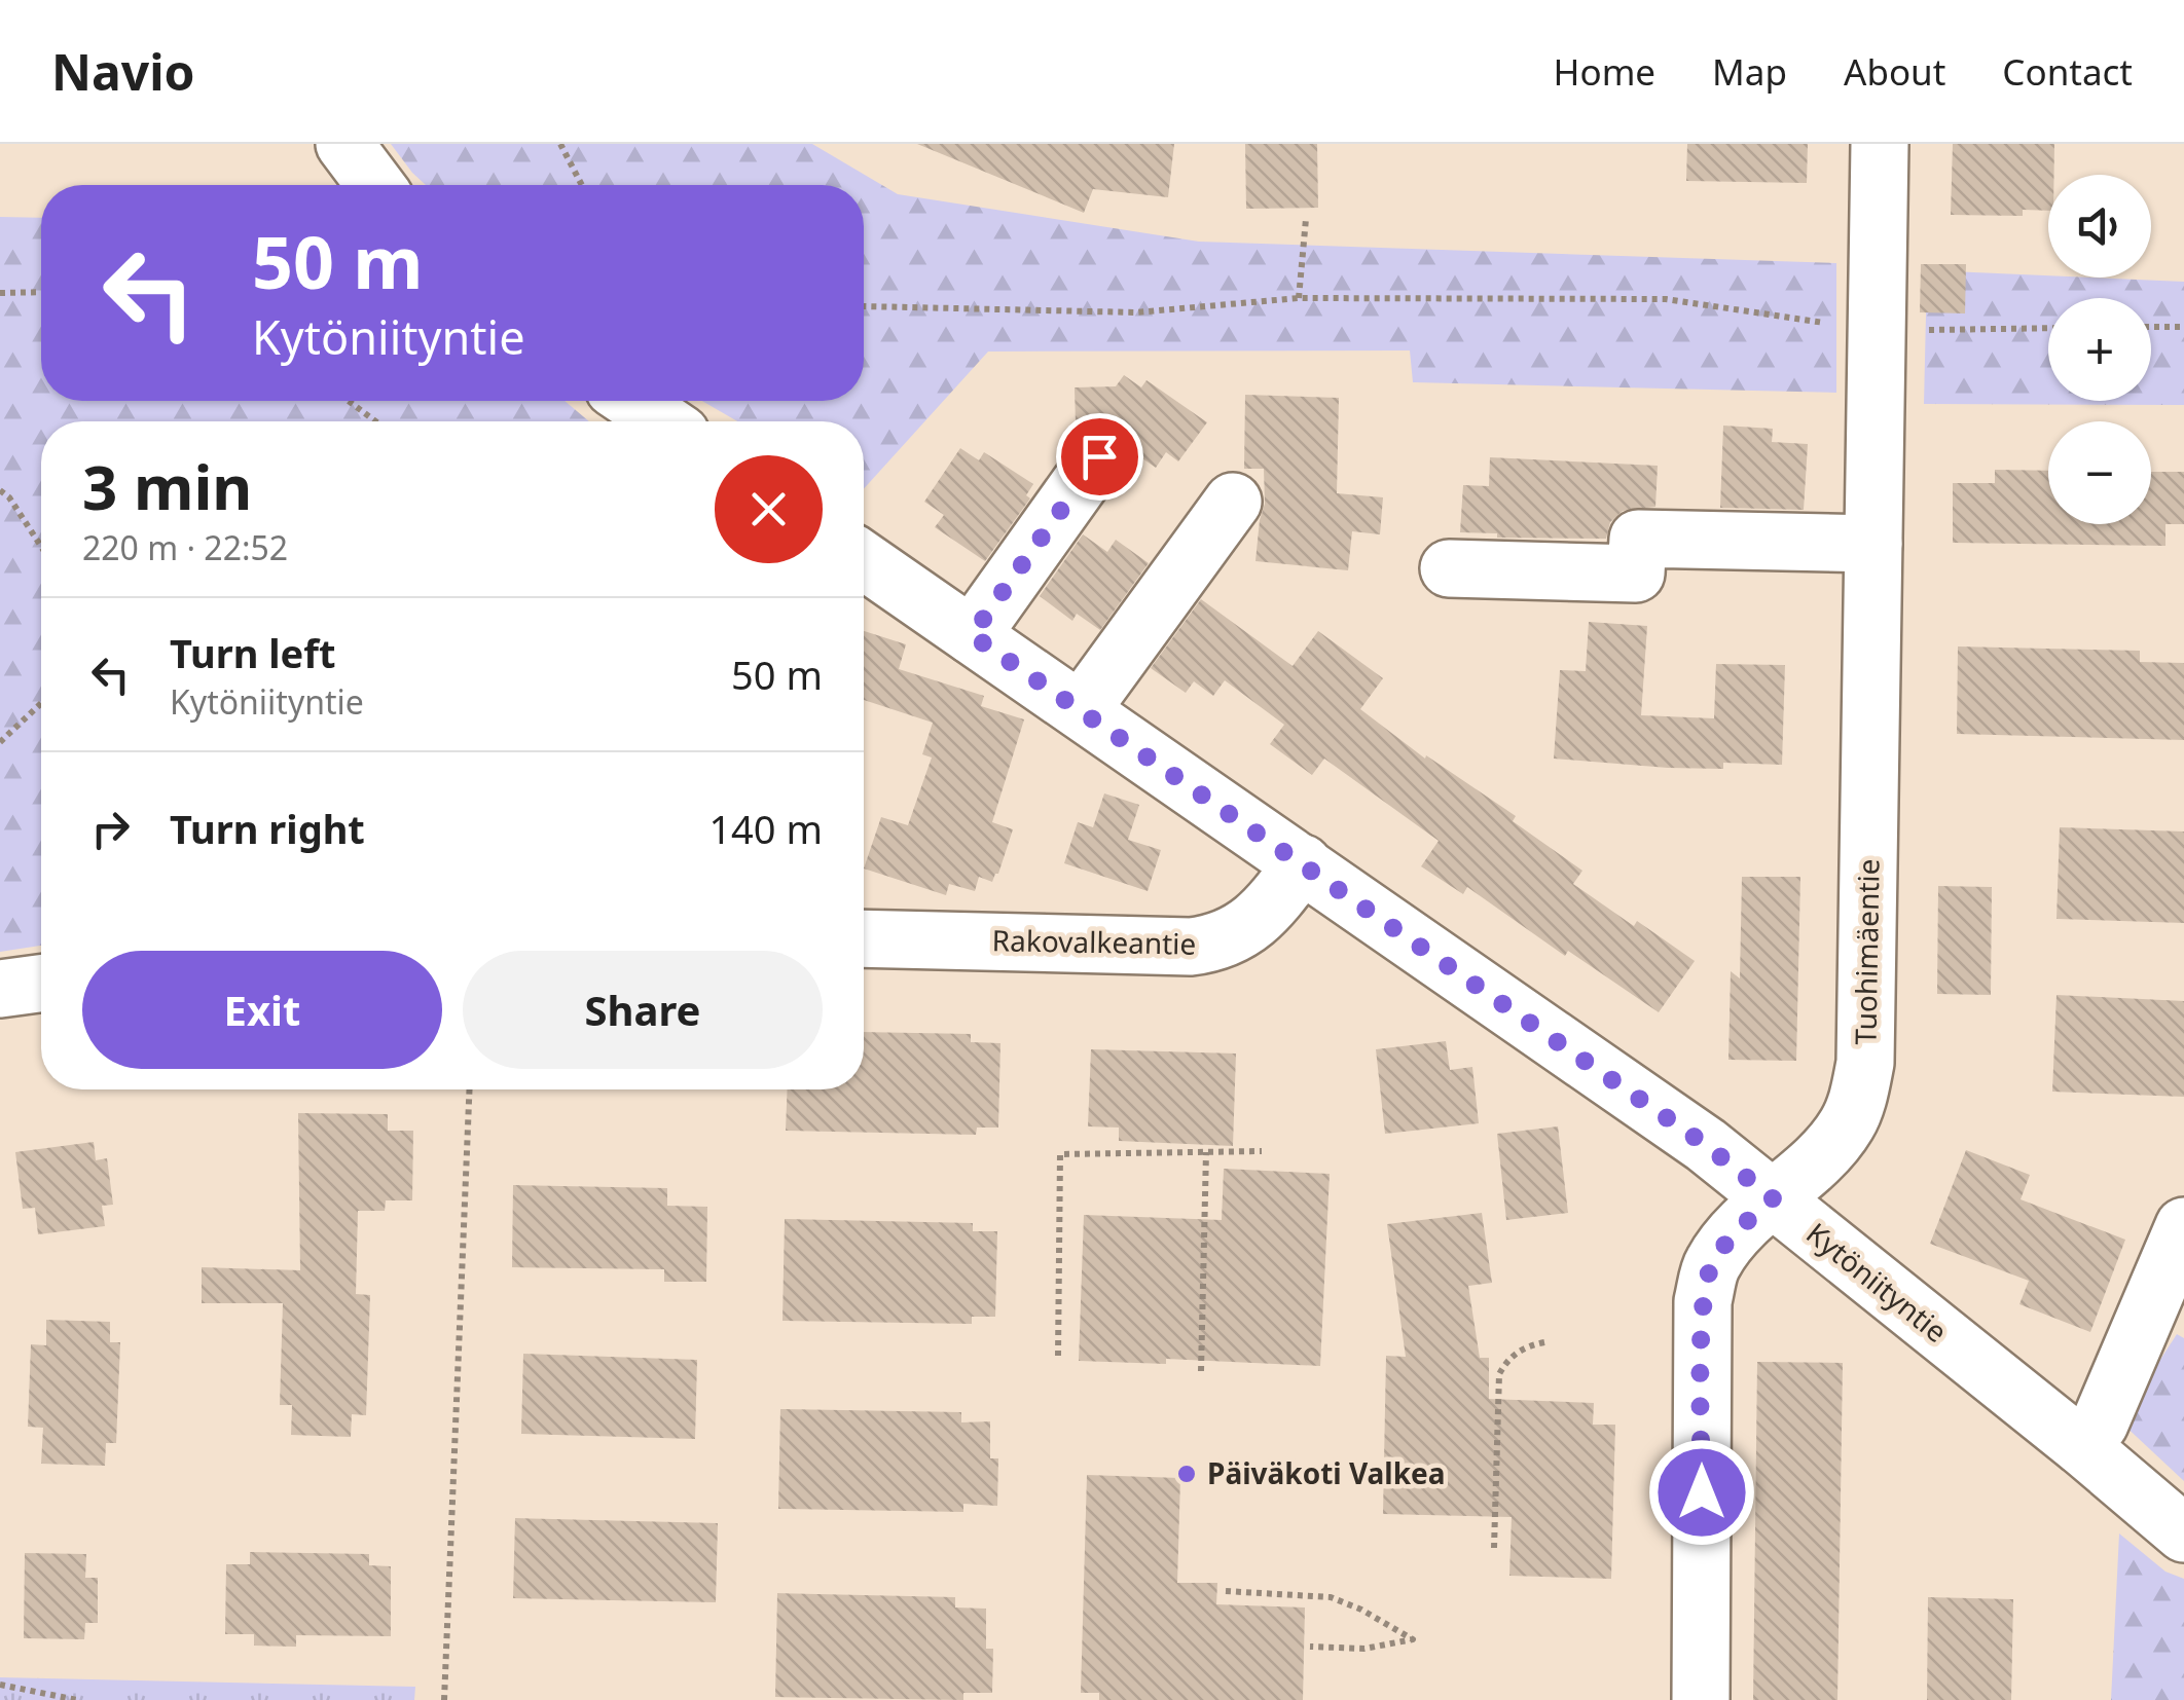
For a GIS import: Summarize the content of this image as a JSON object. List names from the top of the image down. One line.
{"streets":{"street":["Rakovalkeantie","Tuohimäentie","Kytöniityntie"]},"crossings":[["Rakovalkeantie","Kytöniityntie"],["Tuohimäentie","Kytöniityntie"]],"places":["Päiväkoti Valkea"],"page":{"header":"Navio","nav":["Home","Map","About","Contact"],"map_buttons":["+","−"],"turn":["50 m","Kytöniityntie"],"heading":["3 min","220 m · 22:52"],"list":[{"name":"Turn left","note":"Kytöniityntie","value":"50 m"},{"name":"Turn right","value":"140 m"}],"buttons":["Exit","Share"]}}
